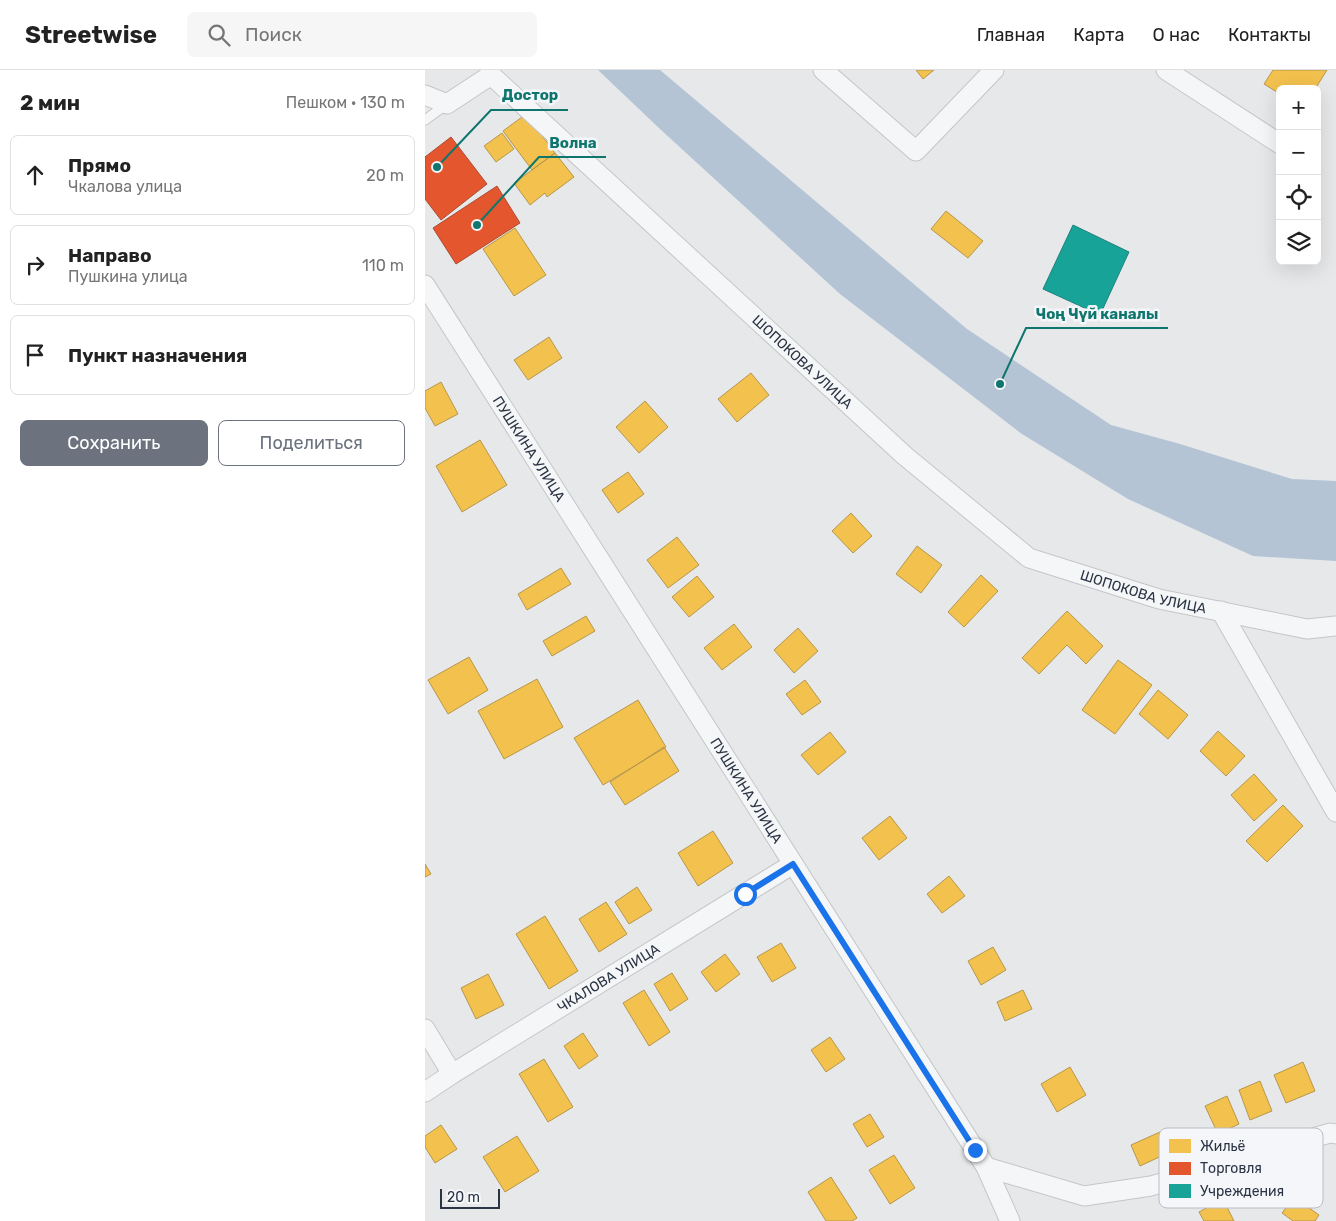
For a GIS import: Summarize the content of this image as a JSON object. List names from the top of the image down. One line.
{"streets":{"street":["ШОПОКОВА УЛИЦА","ПУШКИНА УЛИЦА","ЧКАЛОВА УЛИЦА"]},"crossings":[["ПУШКИНА УЛИЦА","ЧКАЛОВА УЛИЦА"]],"places":["Достор","Волна","Чоң Чүй каналы"],"legend":["Жильё","Торговля","Учреждения"],"scale_bar":"20 m","page":{"header":"Streetwise","search":"Поиск","nav":["Главная","Карта","О нас","Контакты"],"heading":["2 мин","Пешком · 130 m"],"map_buttons":["+","−"],"list":[["Прямо","Чкалова улица","20 m"],["Направо","Пушкина улица","110 m"],"Пункт назначения"],"buttons":["Сохранить","Поделиться"],"scale":"20 m"}}
